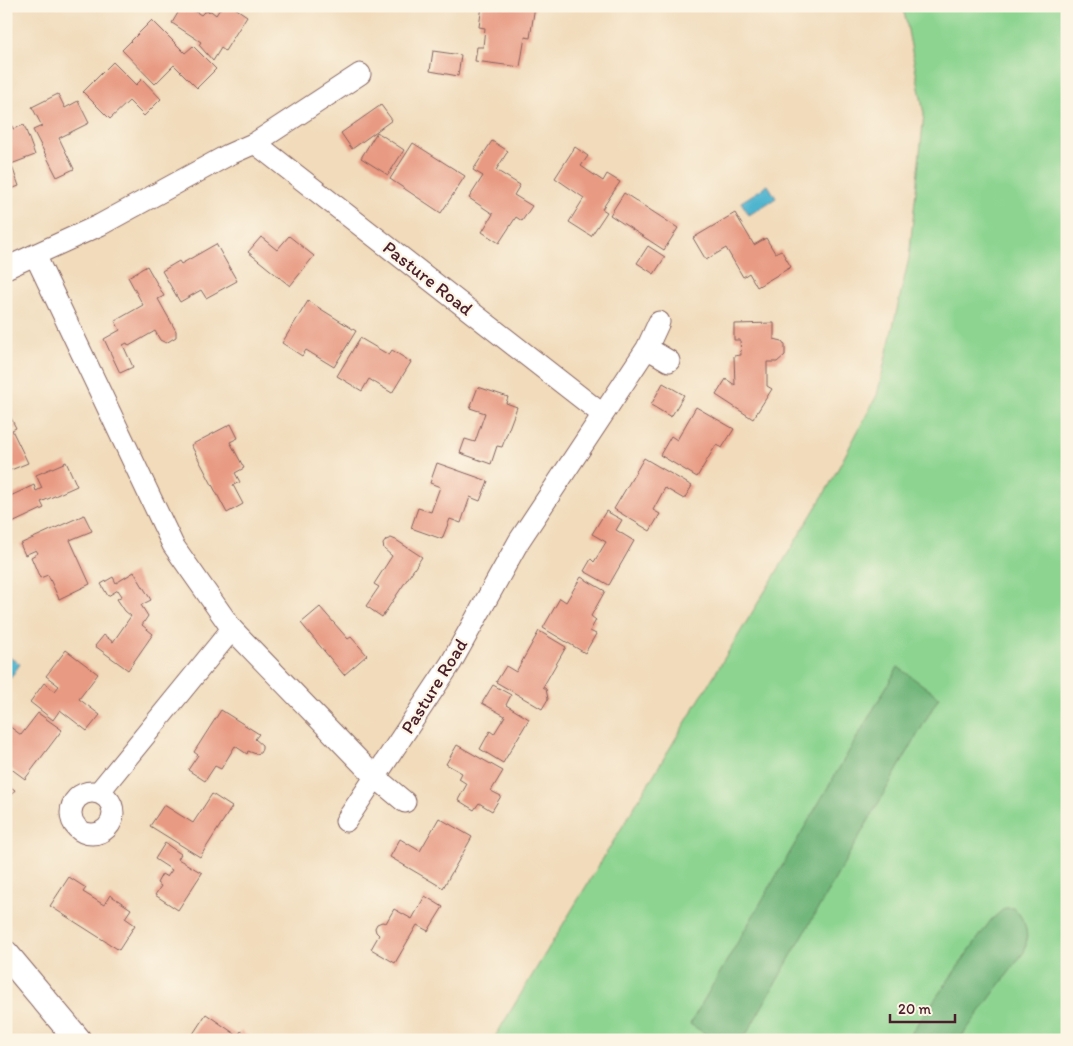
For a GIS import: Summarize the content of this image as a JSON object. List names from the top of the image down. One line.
{"streets":{"street":["Pasture Road"]},"scale_bar":"20 m"}
